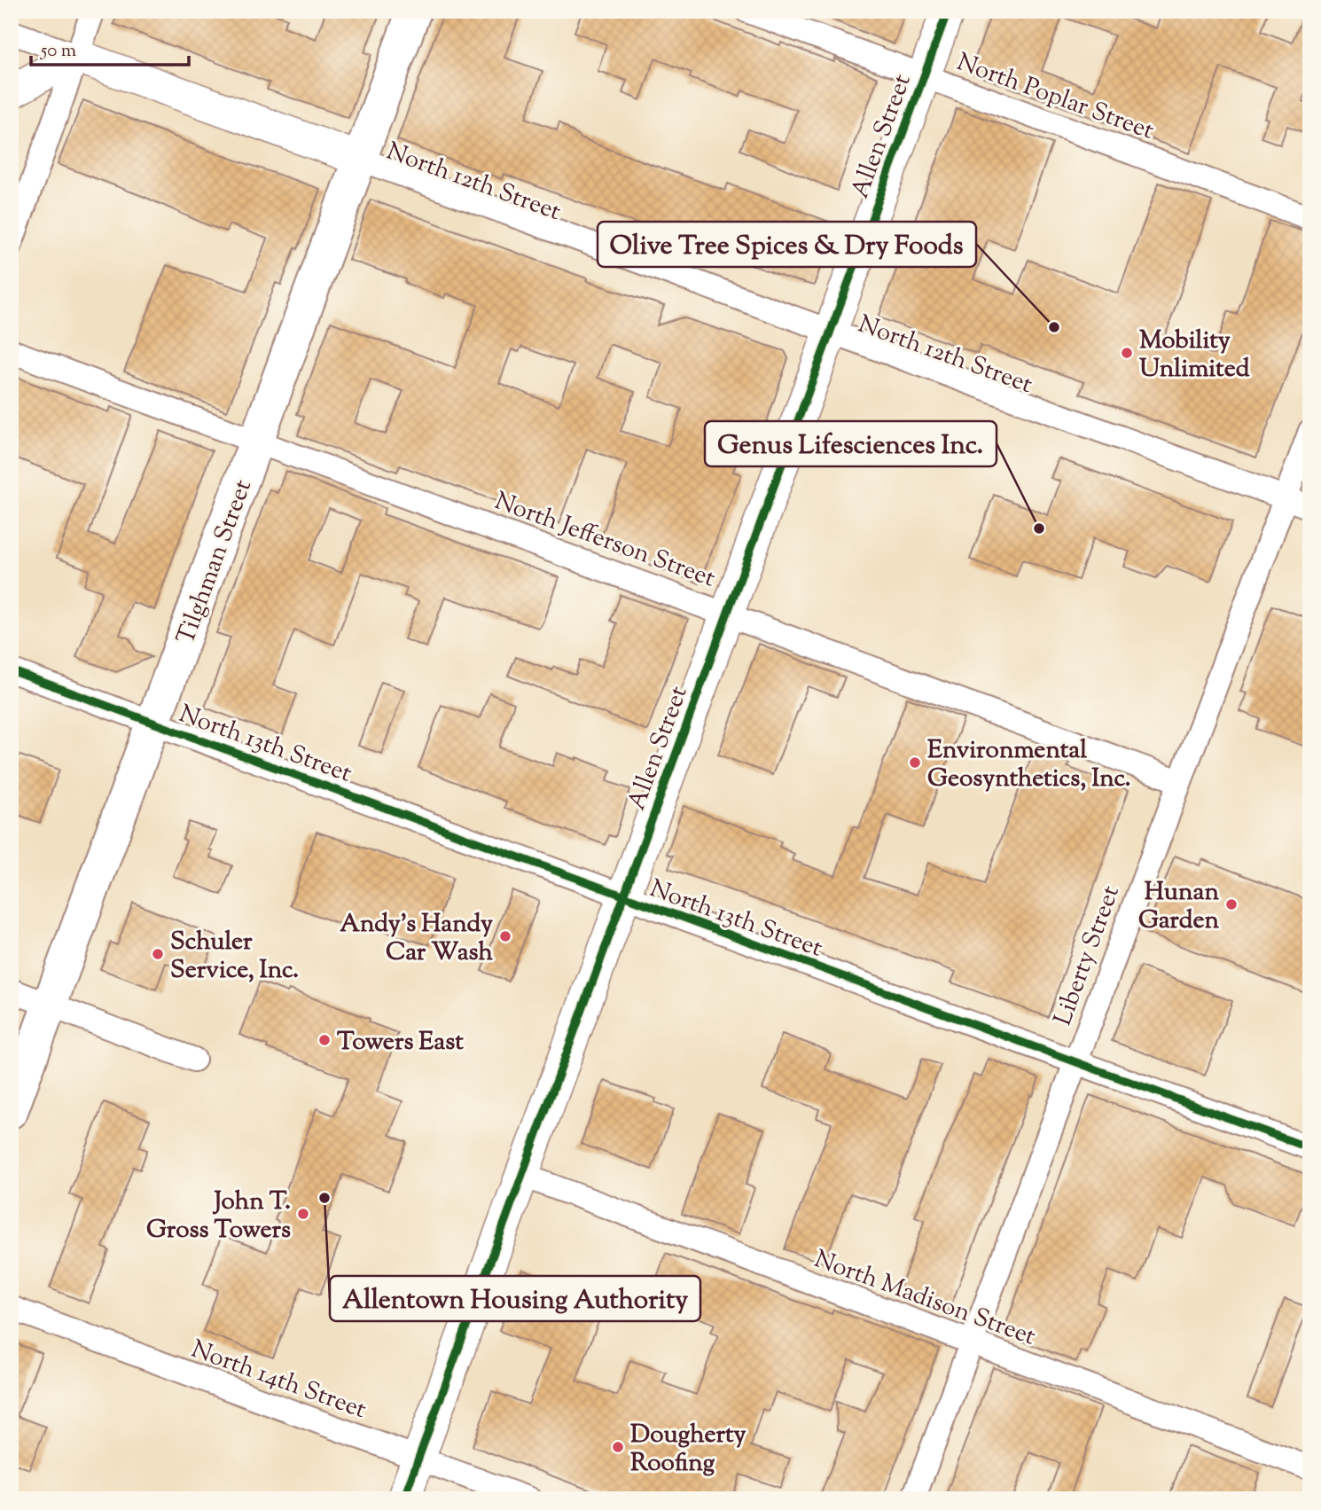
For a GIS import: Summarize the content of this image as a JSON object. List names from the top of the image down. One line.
{"streets":{"main road":["Tilghman Street"],"street":["North Poplar Street","Allen Street","North 12th Street","North Jefferson Street","North 13th Street","Liberty Street","North Madison Street","North 14th Street"]},"crossings":[["North Poplar Street","Allen Street"],["Allen Street","North 12th Street"],["Allen Street","North Jefferson Street"],["Allen Street","North 13th Street"],["Allen Street","North Madison Street"],["Allen Street","North 14th Street"],["North 12th Street","Tilghman Street"],["North 12th Street","Liberty Street"],["North Jefferson Street","Tilghman Street"],["North Jefferson Street","Liberty Street"],["Tilghman Street","North 13th Street"],["North 13th Street","Liberty Street"],["Liberty Street","North Madison Street"]],"places":["Olive Tree Spices & Dry Foods","Mobility Unlimited","Genus Lifesciences Inc.","Environmental Geosynthetics, Inc.","Hunan Garden","Andy’s Handy Car Wash","Schuler Service, Inc.","Towers East","Allentown Housing Authority","John T. Gross Towers","Dougherty Roofing"],"scale_bar":"50 m"}
